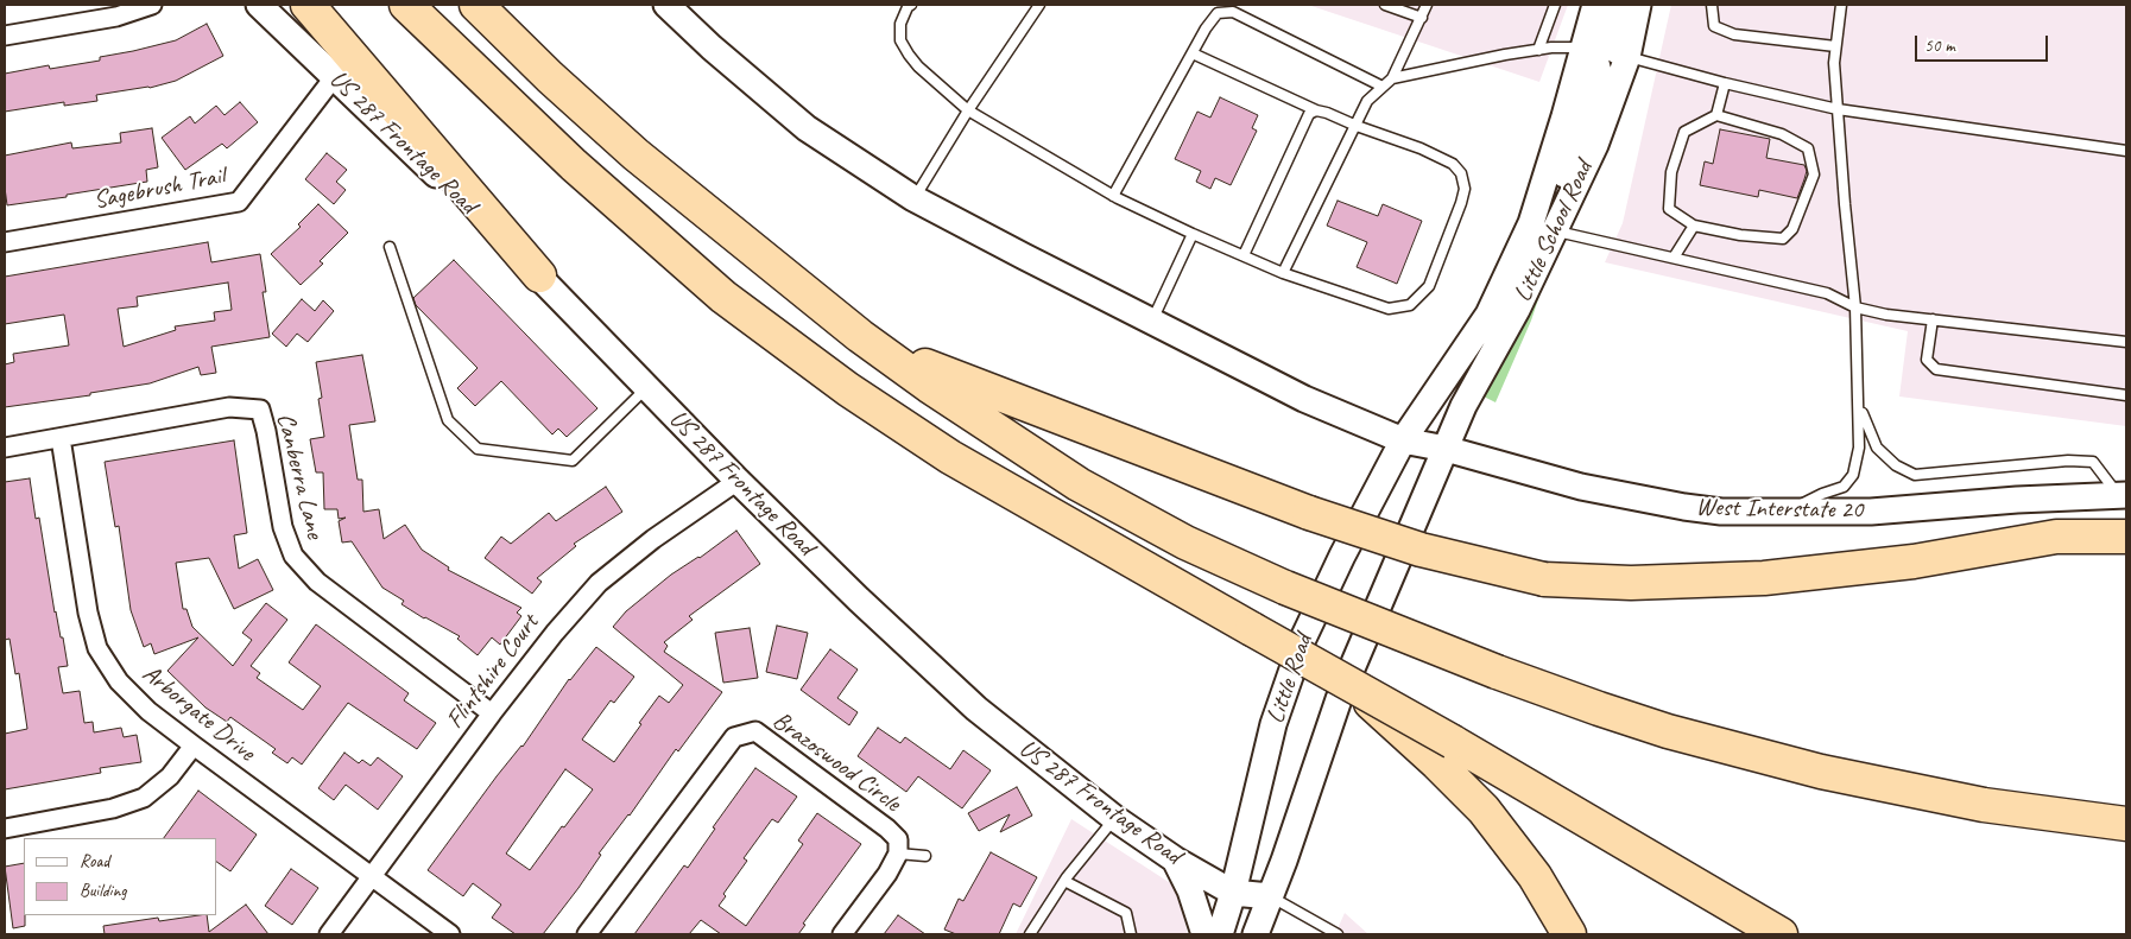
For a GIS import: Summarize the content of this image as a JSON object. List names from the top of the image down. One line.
{"streets":{"main road":["US 287 Frontage Road","Little School Road","West Interstate 20","Little Road"],"street":["Sagebrush Trail","Canberra Lane","Flintshire Court","Arborgate Drive","Brazoswood Circle"]},"crossings":[["US 287 Frontage Road","Sagebrush Trail"],["US 287 Frontage Road","Flintshire Court"],["US 287 Frontage Road","Little Road"],["Little School Road","West Interstate 20"],["Little School Road","Little Road"],["Canberra Lane","Flintshire Court"],["Canberra Lane","Arborgate Drive"],["West Interstate 20","Little Road"],["Flintshire Court","Arborgate Drive"]],"legend":["Road","Building"],"scale_bar":"50 m"}
